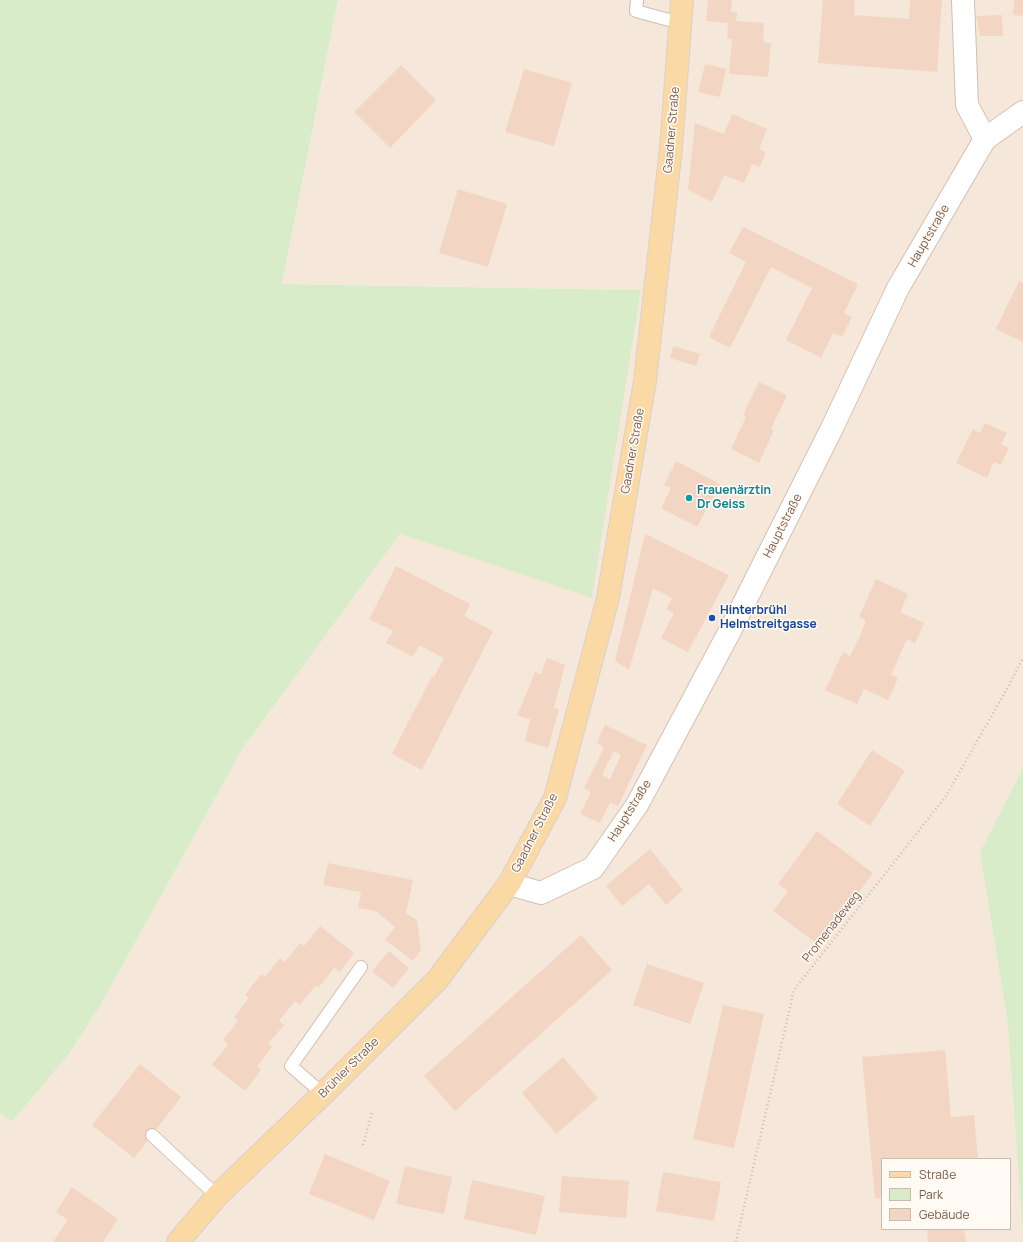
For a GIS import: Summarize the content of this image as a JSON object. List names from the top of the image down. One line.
{"streets":{"main road":["Gaadner Straße","Brühler Straße"],"street":["Hauptstraße"],"path":["Promenadeweg"]},"crossings":[["Gaadner Straße","Hauptstraße"],["Gaadner Straße","Brühler Straße"],["Hauptstraße","Brühler Straße"]],"places":["Frauenärztin Dr Geiss","Hinterbrühl Helmstreitgasse"],"legend":["Straße","Park","Gebäude"]}
